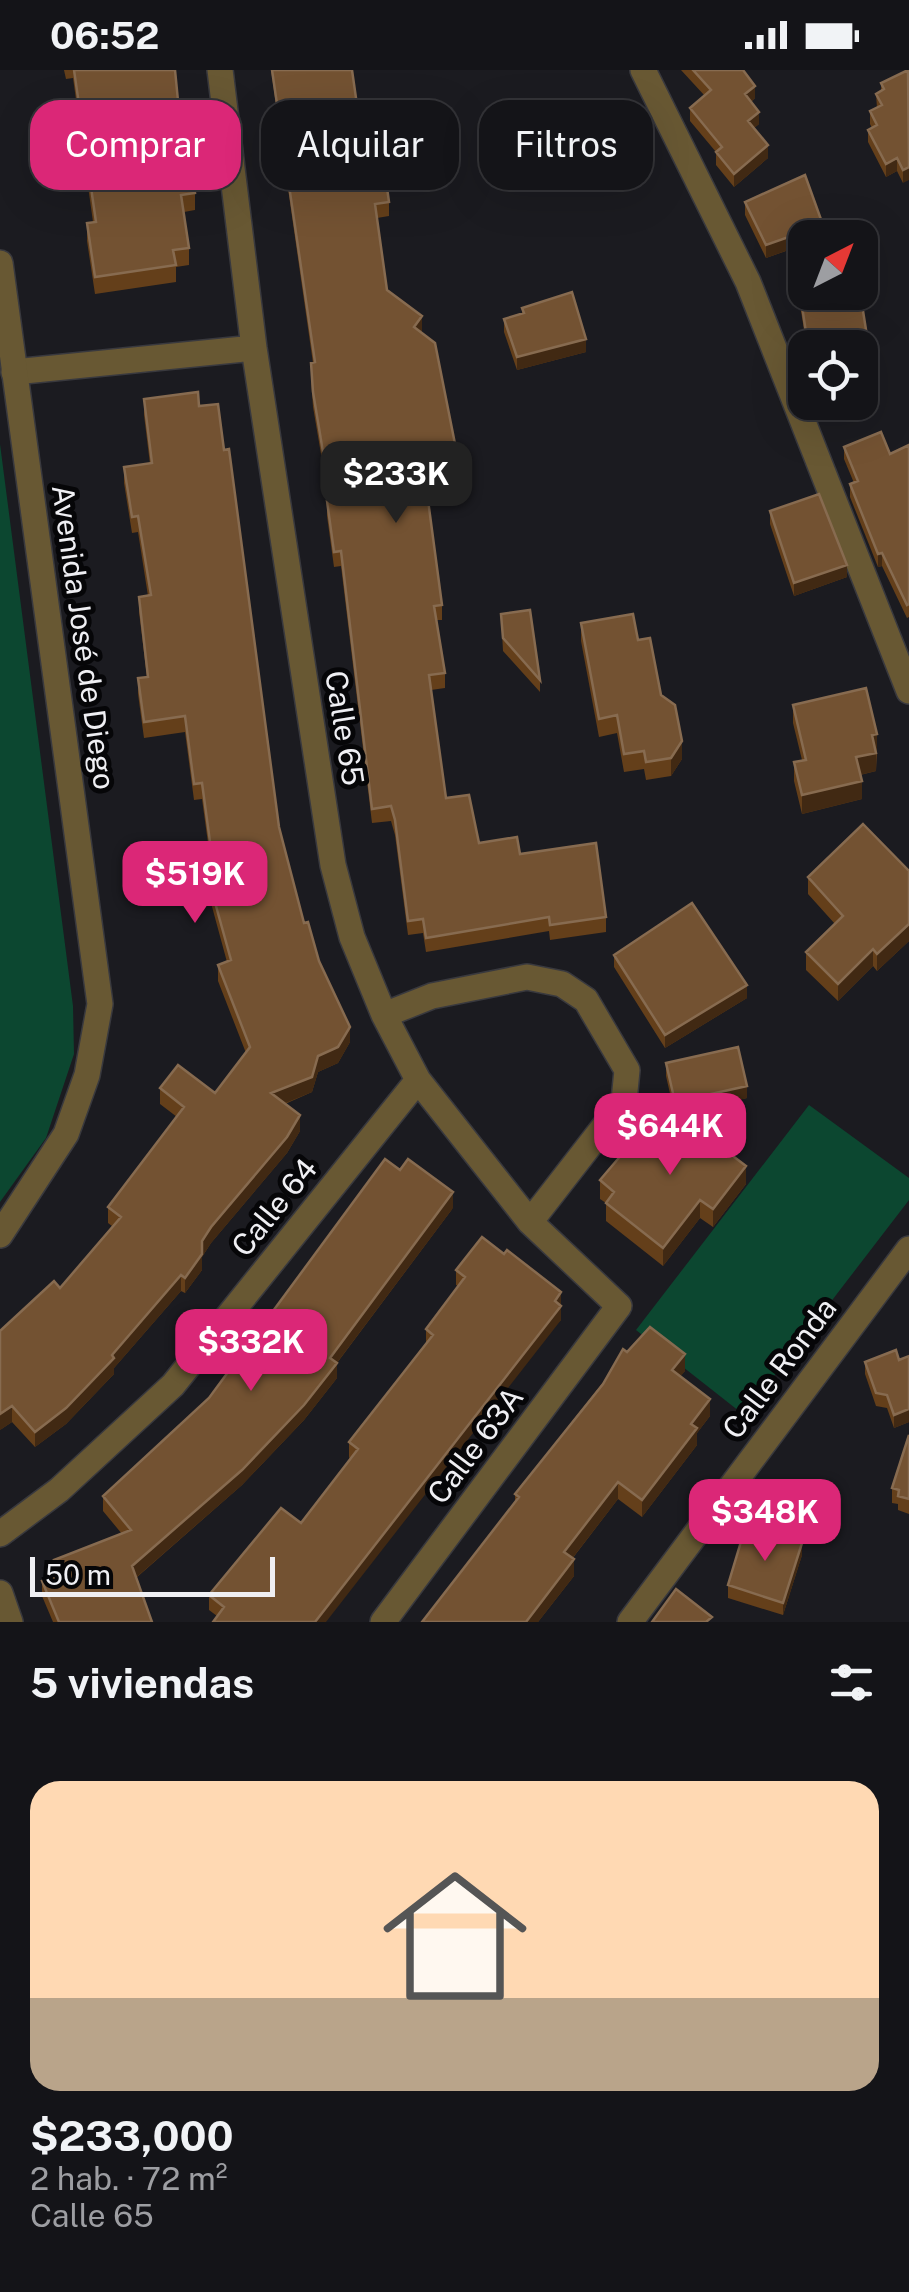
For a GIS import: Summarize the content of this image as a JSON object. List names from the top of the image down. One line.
{"streets":{"street":["Avenida José de Diego","Calle 65","Calle 64","Calle Ronda","Calle 63A"]},"crossings":[["Calle 65","Calle 64"],["Calle 65","Calle 63A"]],"scale_bar":"50 m","north":"top right","page":{"status":"06:52","chip":["Comprar","Alquilar","Filtros"],"price":["$233K","$519K","$644K","$332K","$348K"],"scale":"50 m","heading":"5 viviendas","list":[{"name":"$233,000","note":"2 hab. · 72 m² · Calle 65"}]}}
